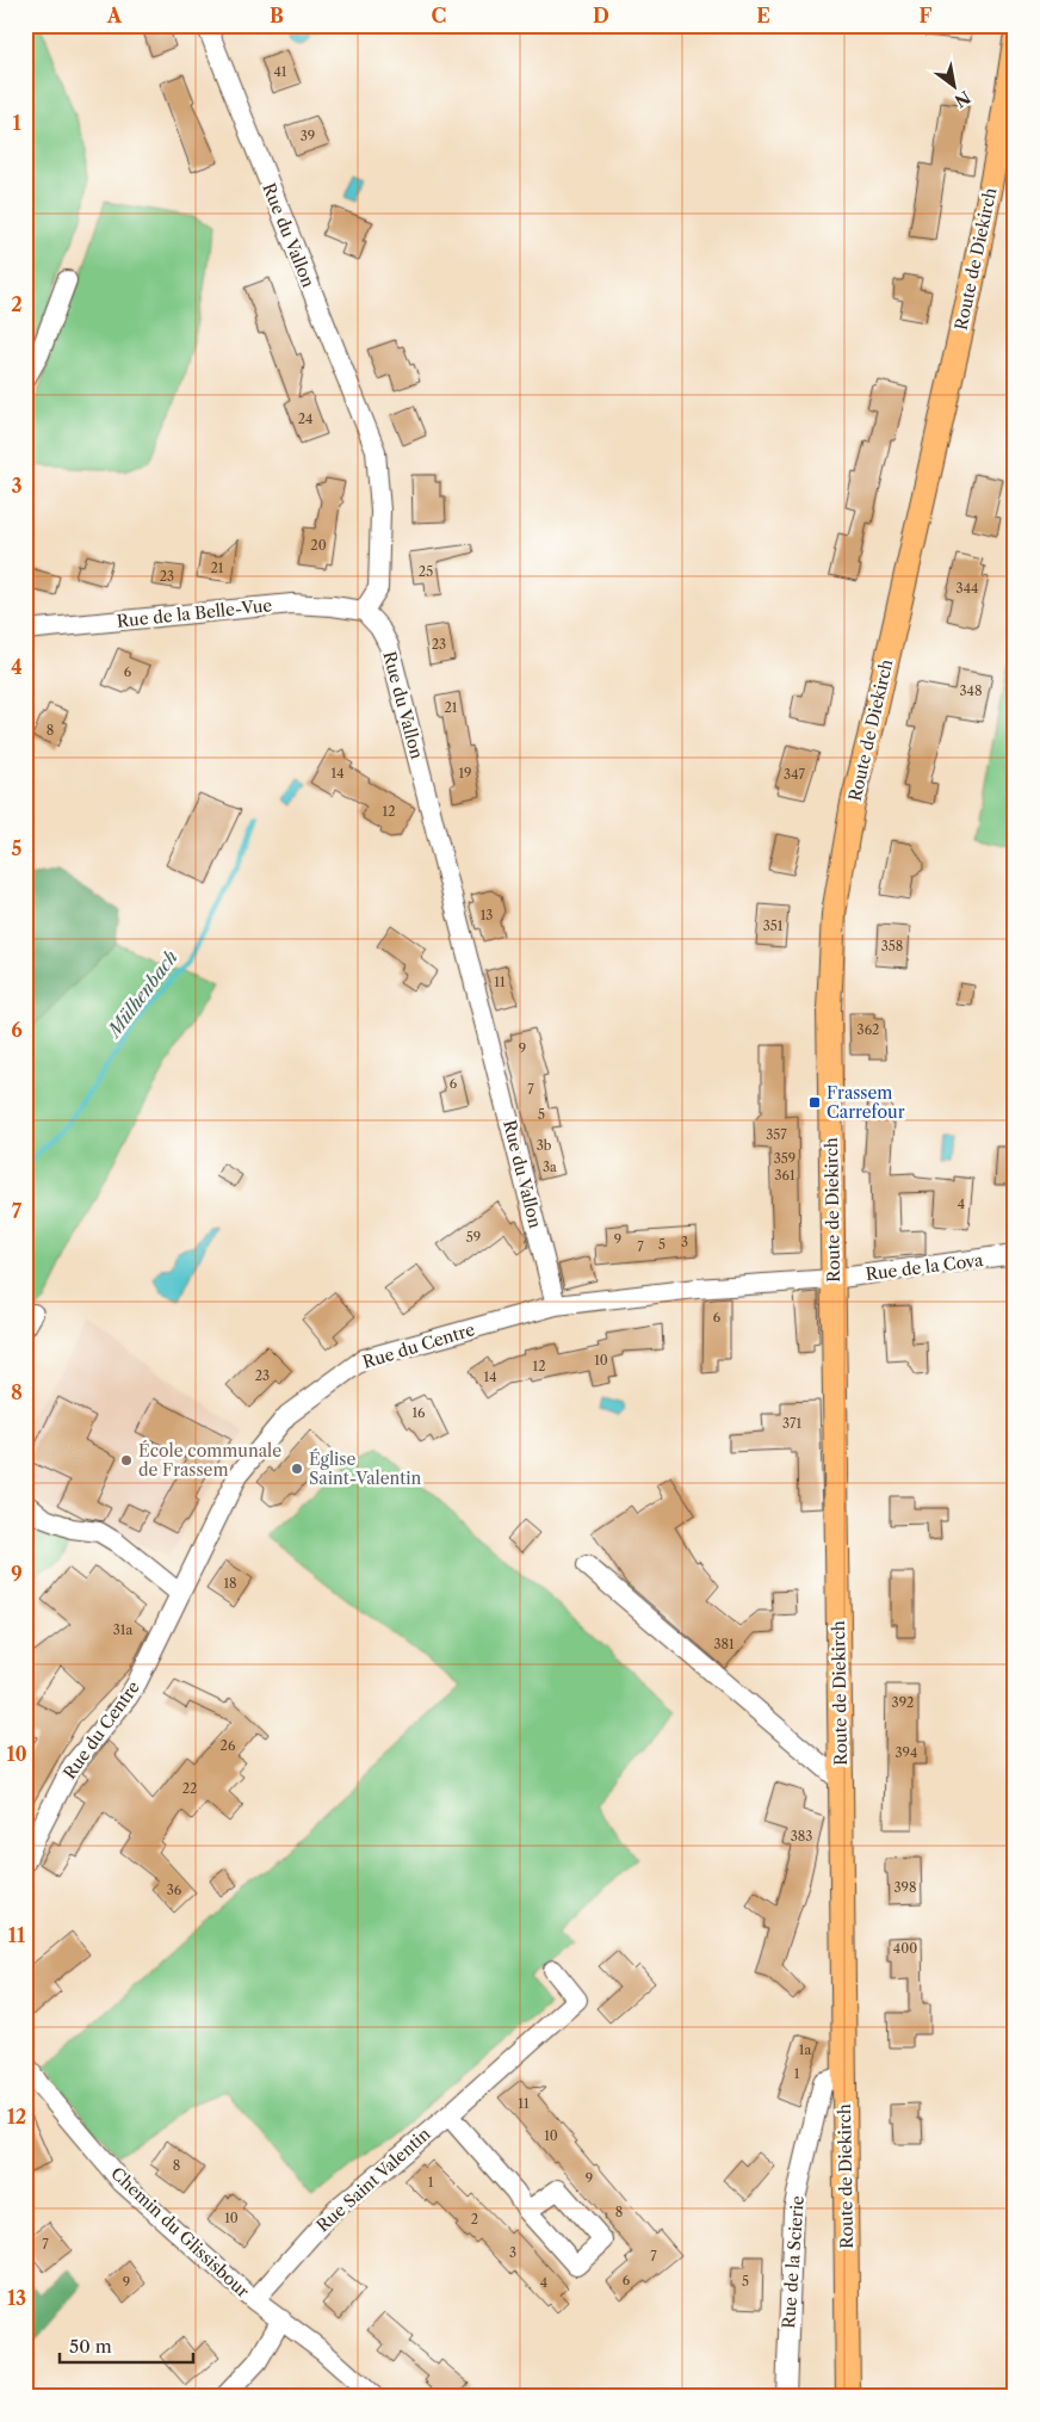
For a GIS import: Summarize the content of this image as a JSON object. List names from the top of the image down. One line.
{"streets":{"main road":["Route de Diekirch"],"street":["Rue du Vallon","Rue de la Belle-Vue","Rue de la Cova","Rue du Centre","Rue Saint Valentin","Chemin du Glissisbour","Rue de la Scierie"]},"crossings":[["Rue du Vallon","Rue de la Belle-Vue"],["Rue du Vallon","Rue du Centre"],["Route de Diekirch","Rue de la Cova"],["Route de Diekirch","Rue du Centre"],["Route de Diekirch","Rue de la Scierie"],["Rue de la Cova","Rue du Centre"],["Rue Saint Valentin","Chemin du Glissisbour"]],"water":["Mülhenbach"],"places":{"transit":["Frassem Carrefour"],"other":["École communale de Frassem","Église Saint-Valentin"]},"house_numbers":["41","39","24","20","21","25","23","344","23","6","348","21","8","14","19","347","12","13","351","358","11","362","9","6","7","5","357","3b","359","3a","361","4","59","9","3","5","7","6","10","12","23","14","16","371","18","31a","381","392","26","394","22","383","398","36","400","1a","1","11","10","8","9","1","8","10","2","7","3","7","6","5","9","4"],"scale_bar":"50 m","north":"bottom right","grid":{"columns":["A","B","C","D","E","F"],"rows":["1","2","3","4","5","6","7","8","9","10","11","12","13"]}}
